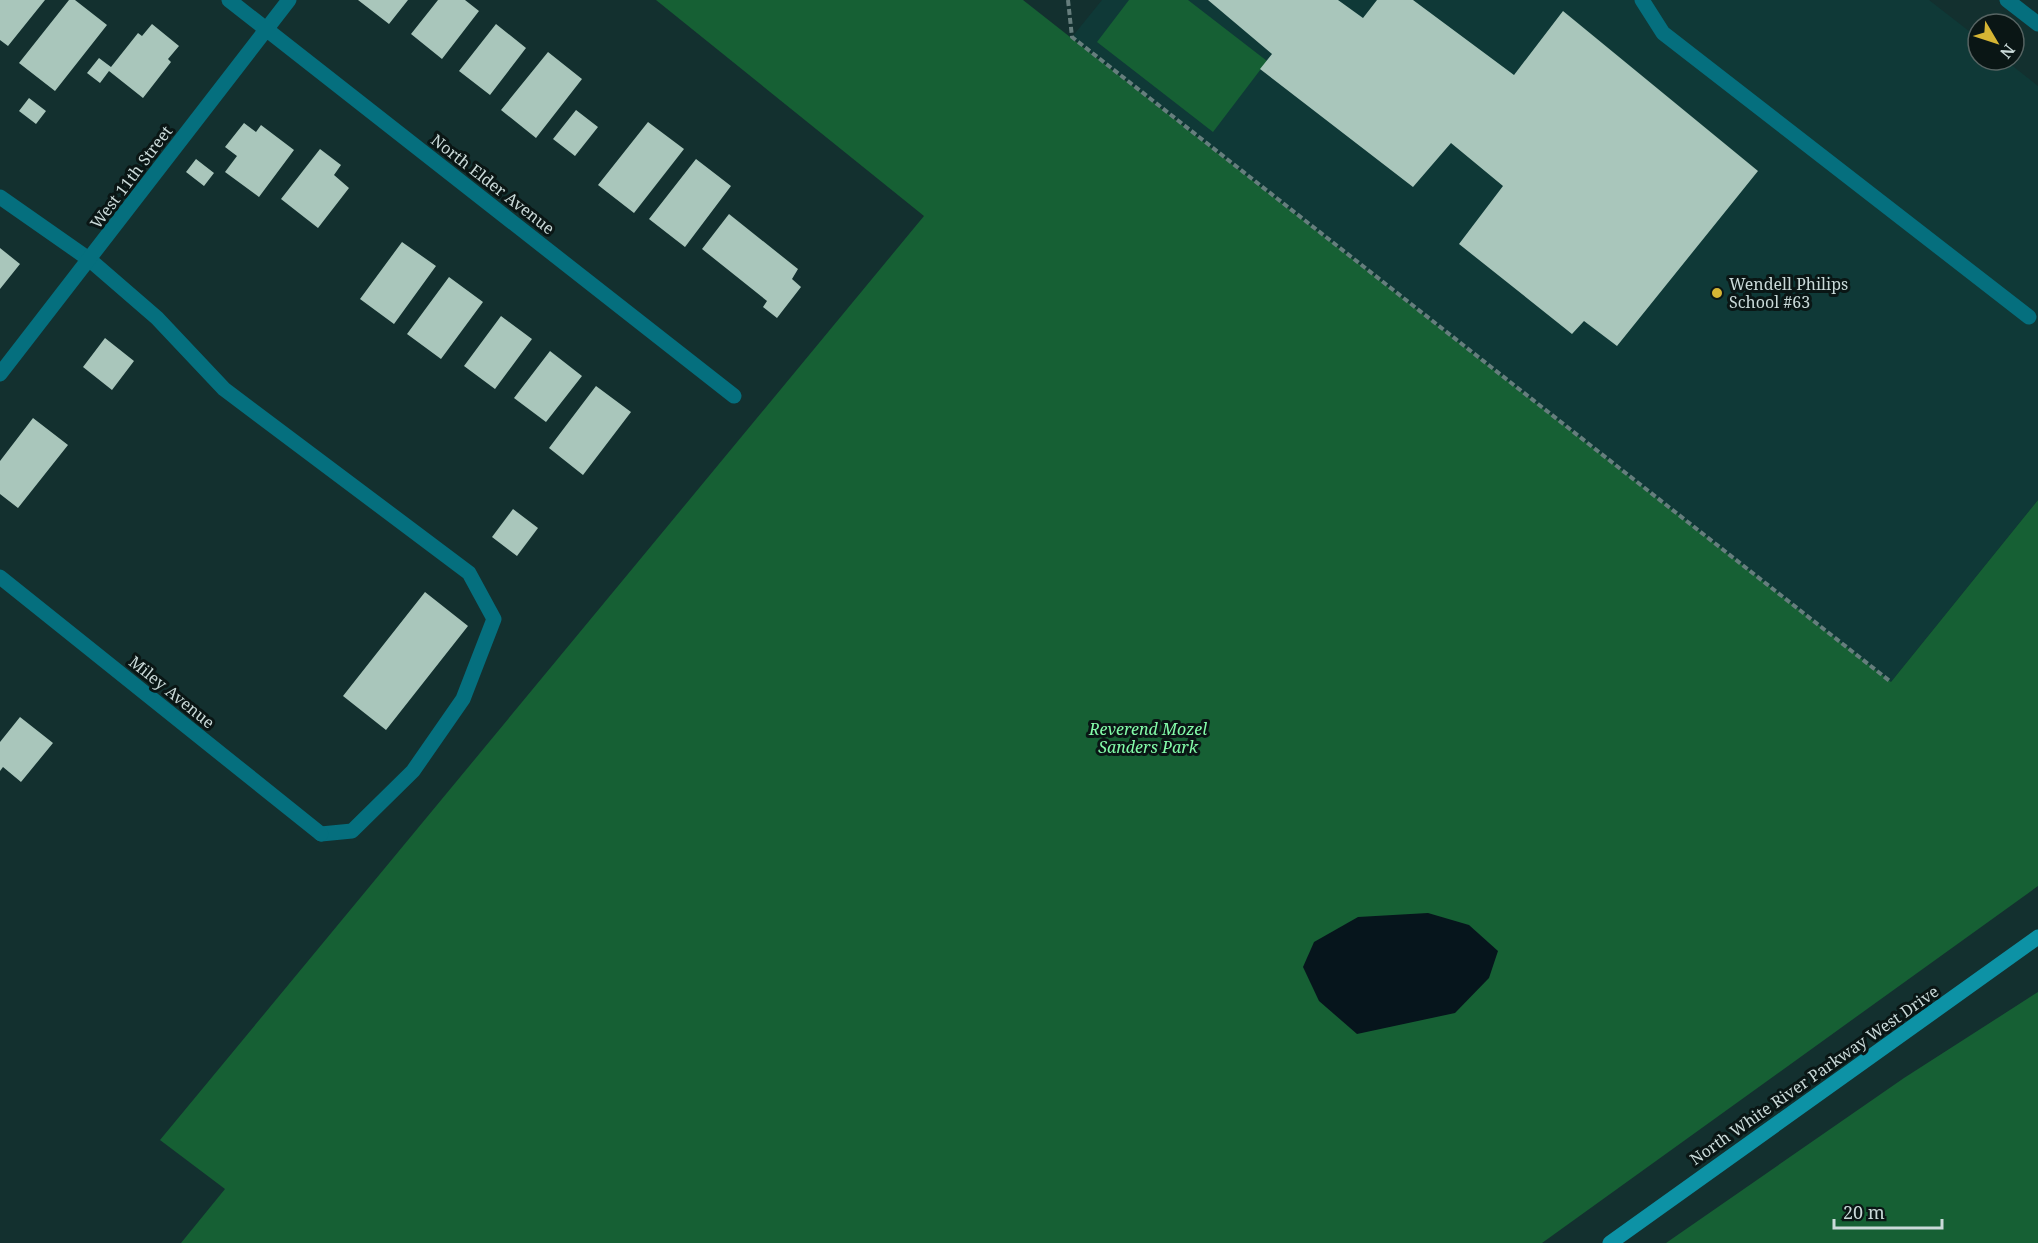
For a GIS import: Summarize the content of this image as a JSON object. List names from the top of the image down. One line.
{"streets":{"main road":["North White River Parkway West Drive"],"street":["West 11th Street","North Elder Avenue","Miley Avenue"]},"crossings":[["West 11th Street","North Elder Avenue"],["West 11th Street","Miley Avenue"]],"parks":["Reverend Mozel Sanders Park"],"places":["Wendell Philips School #63"],"scale_bar":"20 m","north":"bottom right"}
